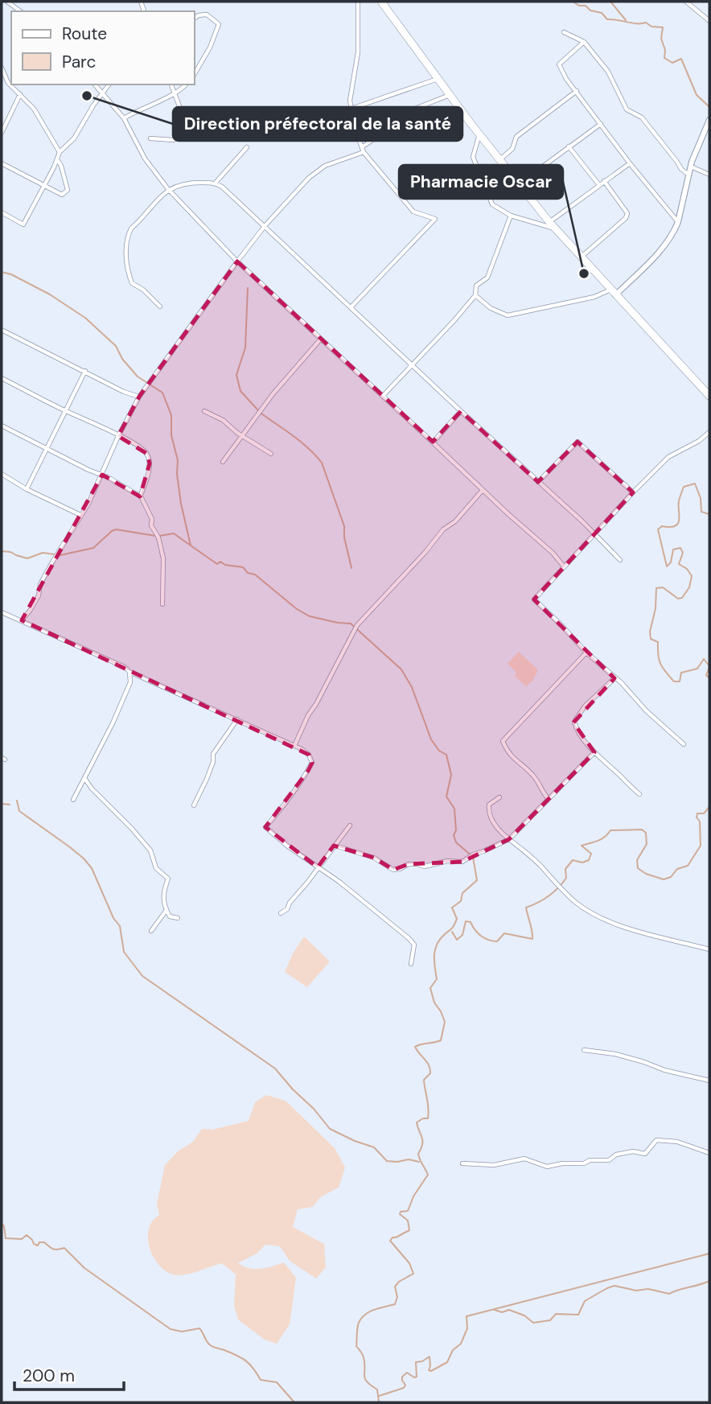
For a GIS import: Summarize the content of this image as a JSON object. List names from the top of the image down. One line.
{"places":["Direction préfectoral de la santé","Pharmacie Oscar"],"legend":["Route","Parc"],"scale_bar":"200 m"}
